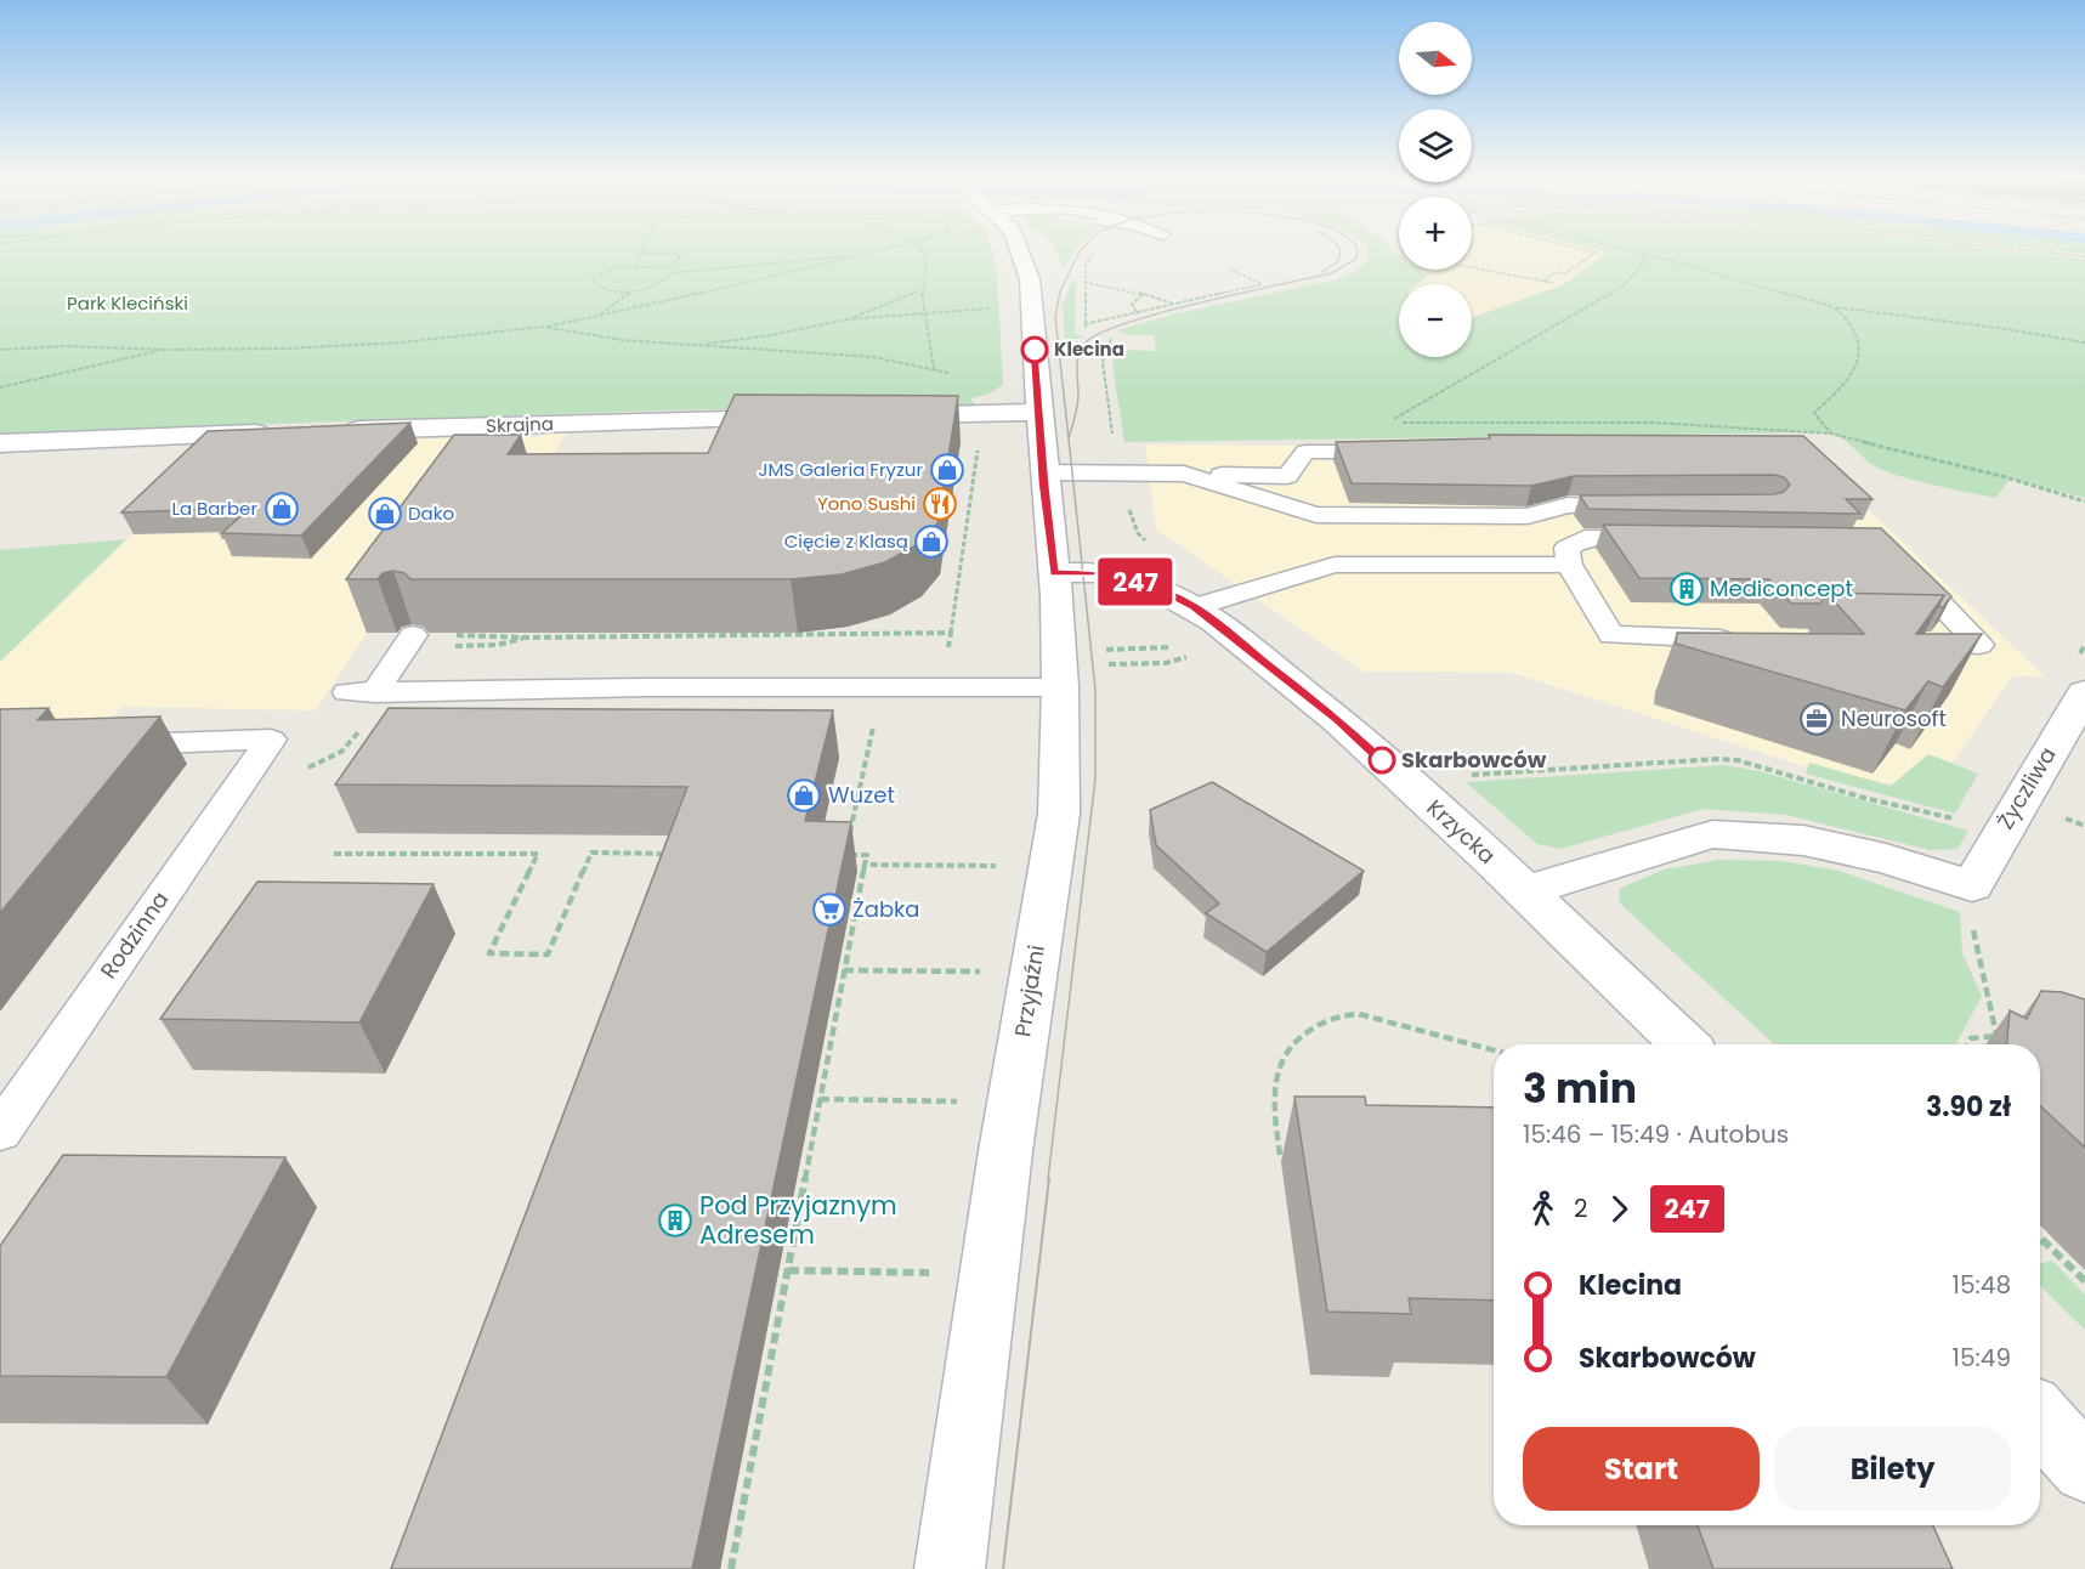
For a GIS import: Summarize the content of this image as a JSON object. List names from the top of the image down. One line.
{"streets":{"street":["Skrajna","Życzliwa","Krzycka","Przyjaźni"],"lane":["Rodzinna"]},"crossings":[["Krzycka","Przyjaźni"]],"parks":["Park Kleciński"],"places":{"other":["Klecina","Skarbowców"],"shop":["JMS Galeria Fryzur","La Barber","Dako","Cięcie z Klasą","Wuzet"],"restaurant":["Yono Sushi"],"building":["Mediconcept","Pod Przyjaznym Adresem"],"office":["Neurosoft"],"supermarket":["Żabka"]},"lines":["bus line 247"],"north":"right","page":{"on_map":"247","map_buttons":["+","−"],"heading":["3 min","15:46 – 15:49 · Autobus","3.90 zł"],"legs":["2","247"],"list":[{"name":"Klecina","value":"15:48"},{"name":"Skarbowców","value":"15:49"}],"buttons":["Start","Bilety"]}}
